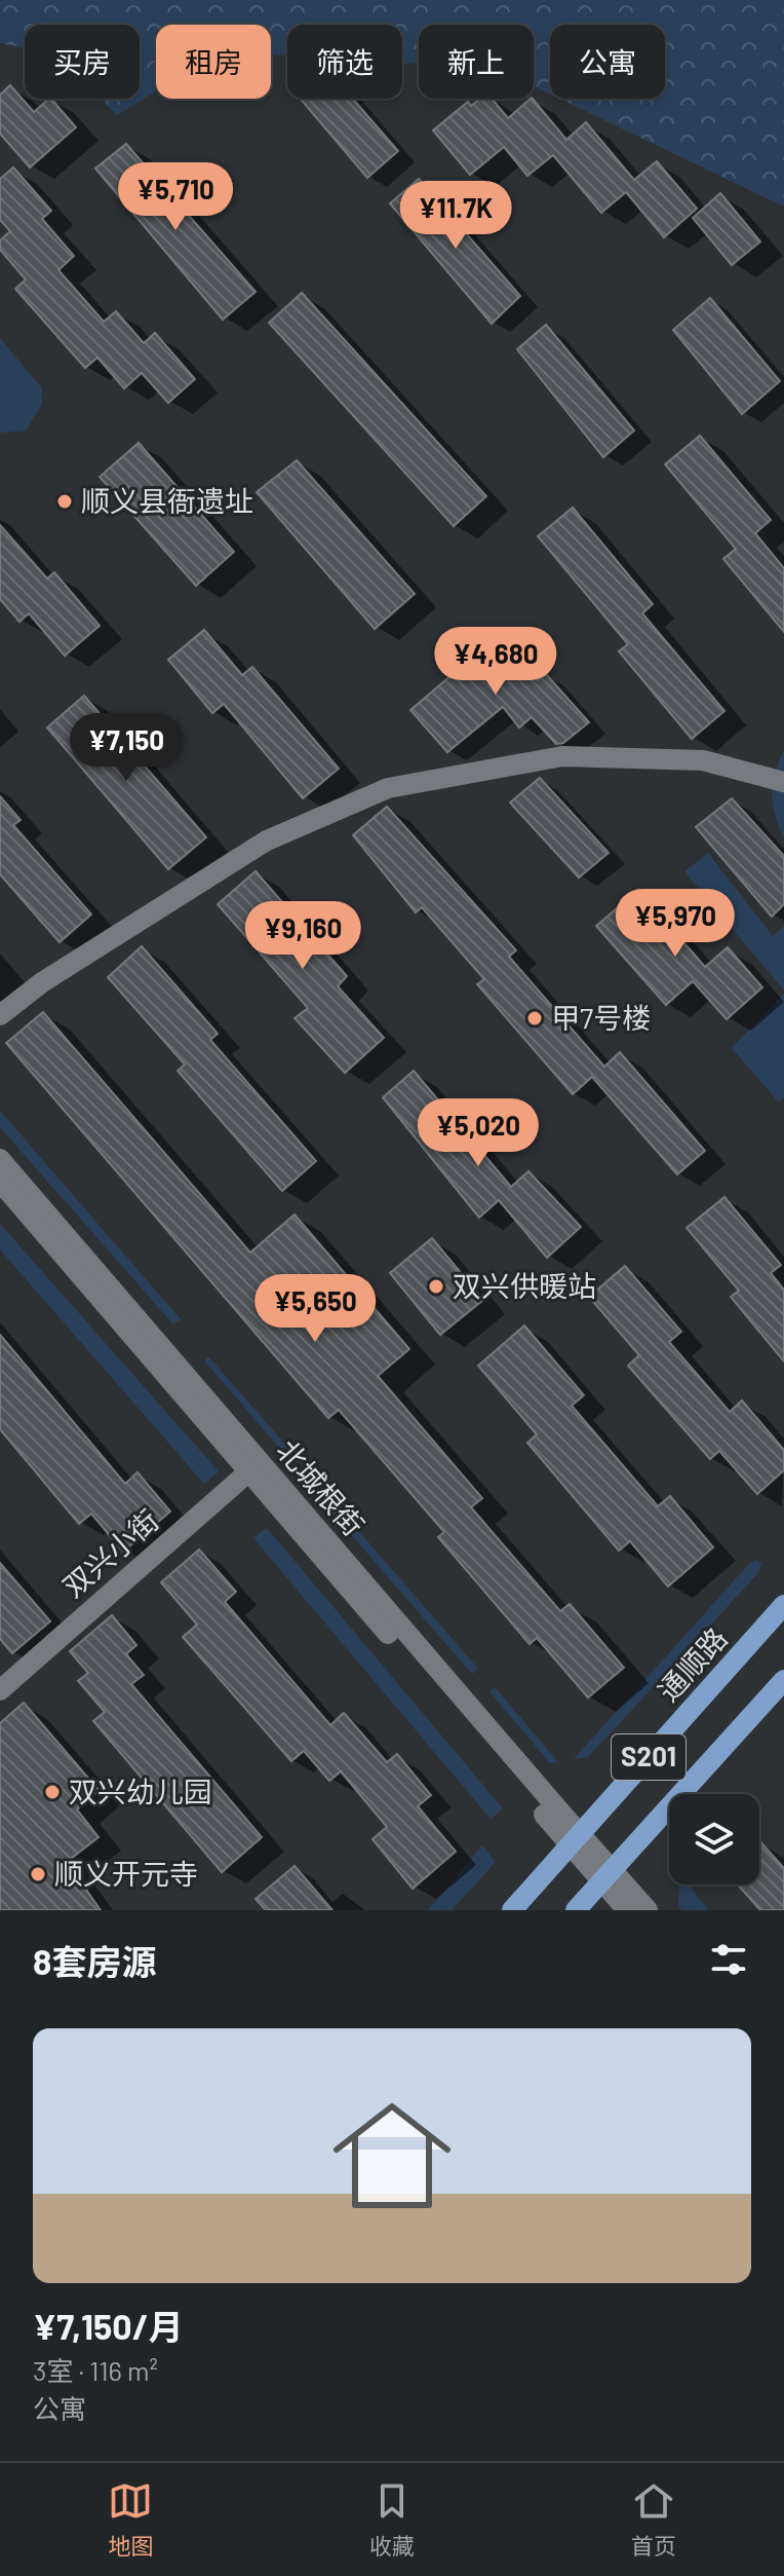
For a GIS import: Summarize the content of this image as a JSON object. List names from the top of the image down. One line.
{"streets":{"main road":["通顺路","S201"],"street":["北城根街","双兴小街"]},"crossings":[["北城根街","双兴小街"],["北城根街","通顺路"],["北城根街","S201"]],"places":["顺义县衙遗址","甲7号楼","双兴供暖站","双兴幼儿园","顺义开元寺"],"page":{"chip":["买房","租房","筛选","新上","公寓"],"price":["¥5,710","¥11.7K","¥4,680","¥7,150","¥5,970","¥9,160","¥5,020","¥5,650"],"heading":"8套房源","list":[{"name":"¥7,150/月","note":"3室 · 116 m² · 公寓"}],"tabs":["地图","收藏","首页"]}}
